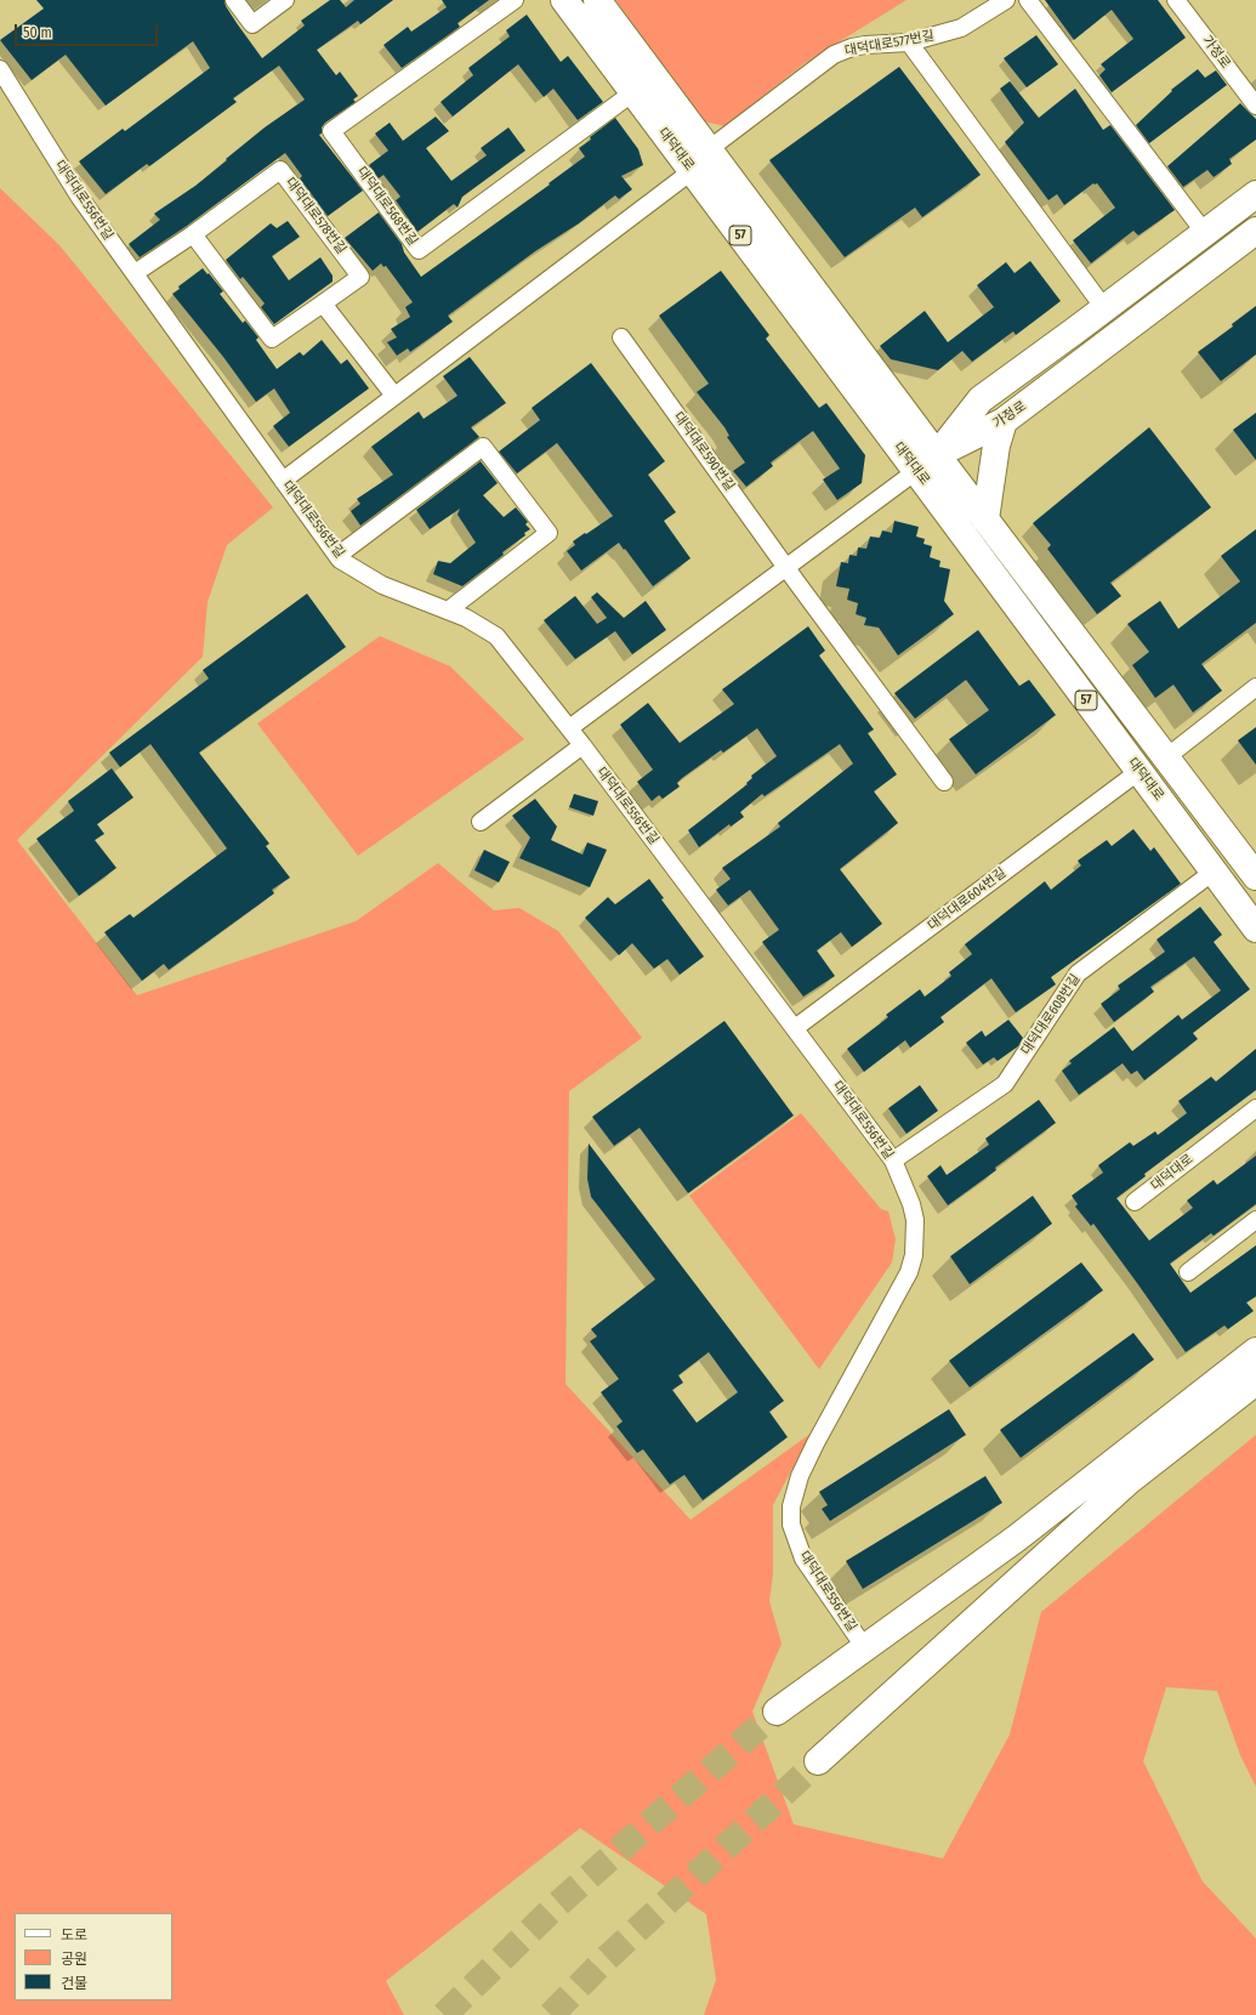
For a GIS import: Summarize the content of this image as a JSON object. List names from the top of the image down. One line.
{"streets":{"main road":["가정로","대덕대로","57"],"street":["대덕대로577번길","대덕대로556번길","대덕대로568번길","대덕대로578번길","대덕대로590번길","대덕대로604번길","대덕대로608번길"]},"crossings":[["대덕대로577번길","대덕대로"],["가정로","대덕대로"],["대덕대로","대덕대로568번길"],["대덕대로","대덕대로604번길"],["대덕대로","대덕대로608번길"],["대덕대로556번길","대덕대로578번길"],["대덕대로556번길","대덕대로604번길"],["대덕대로556번길","대덕대로608번길"]],"legend":["도로","공원","건물"],"scale_bar":"50 m"}
